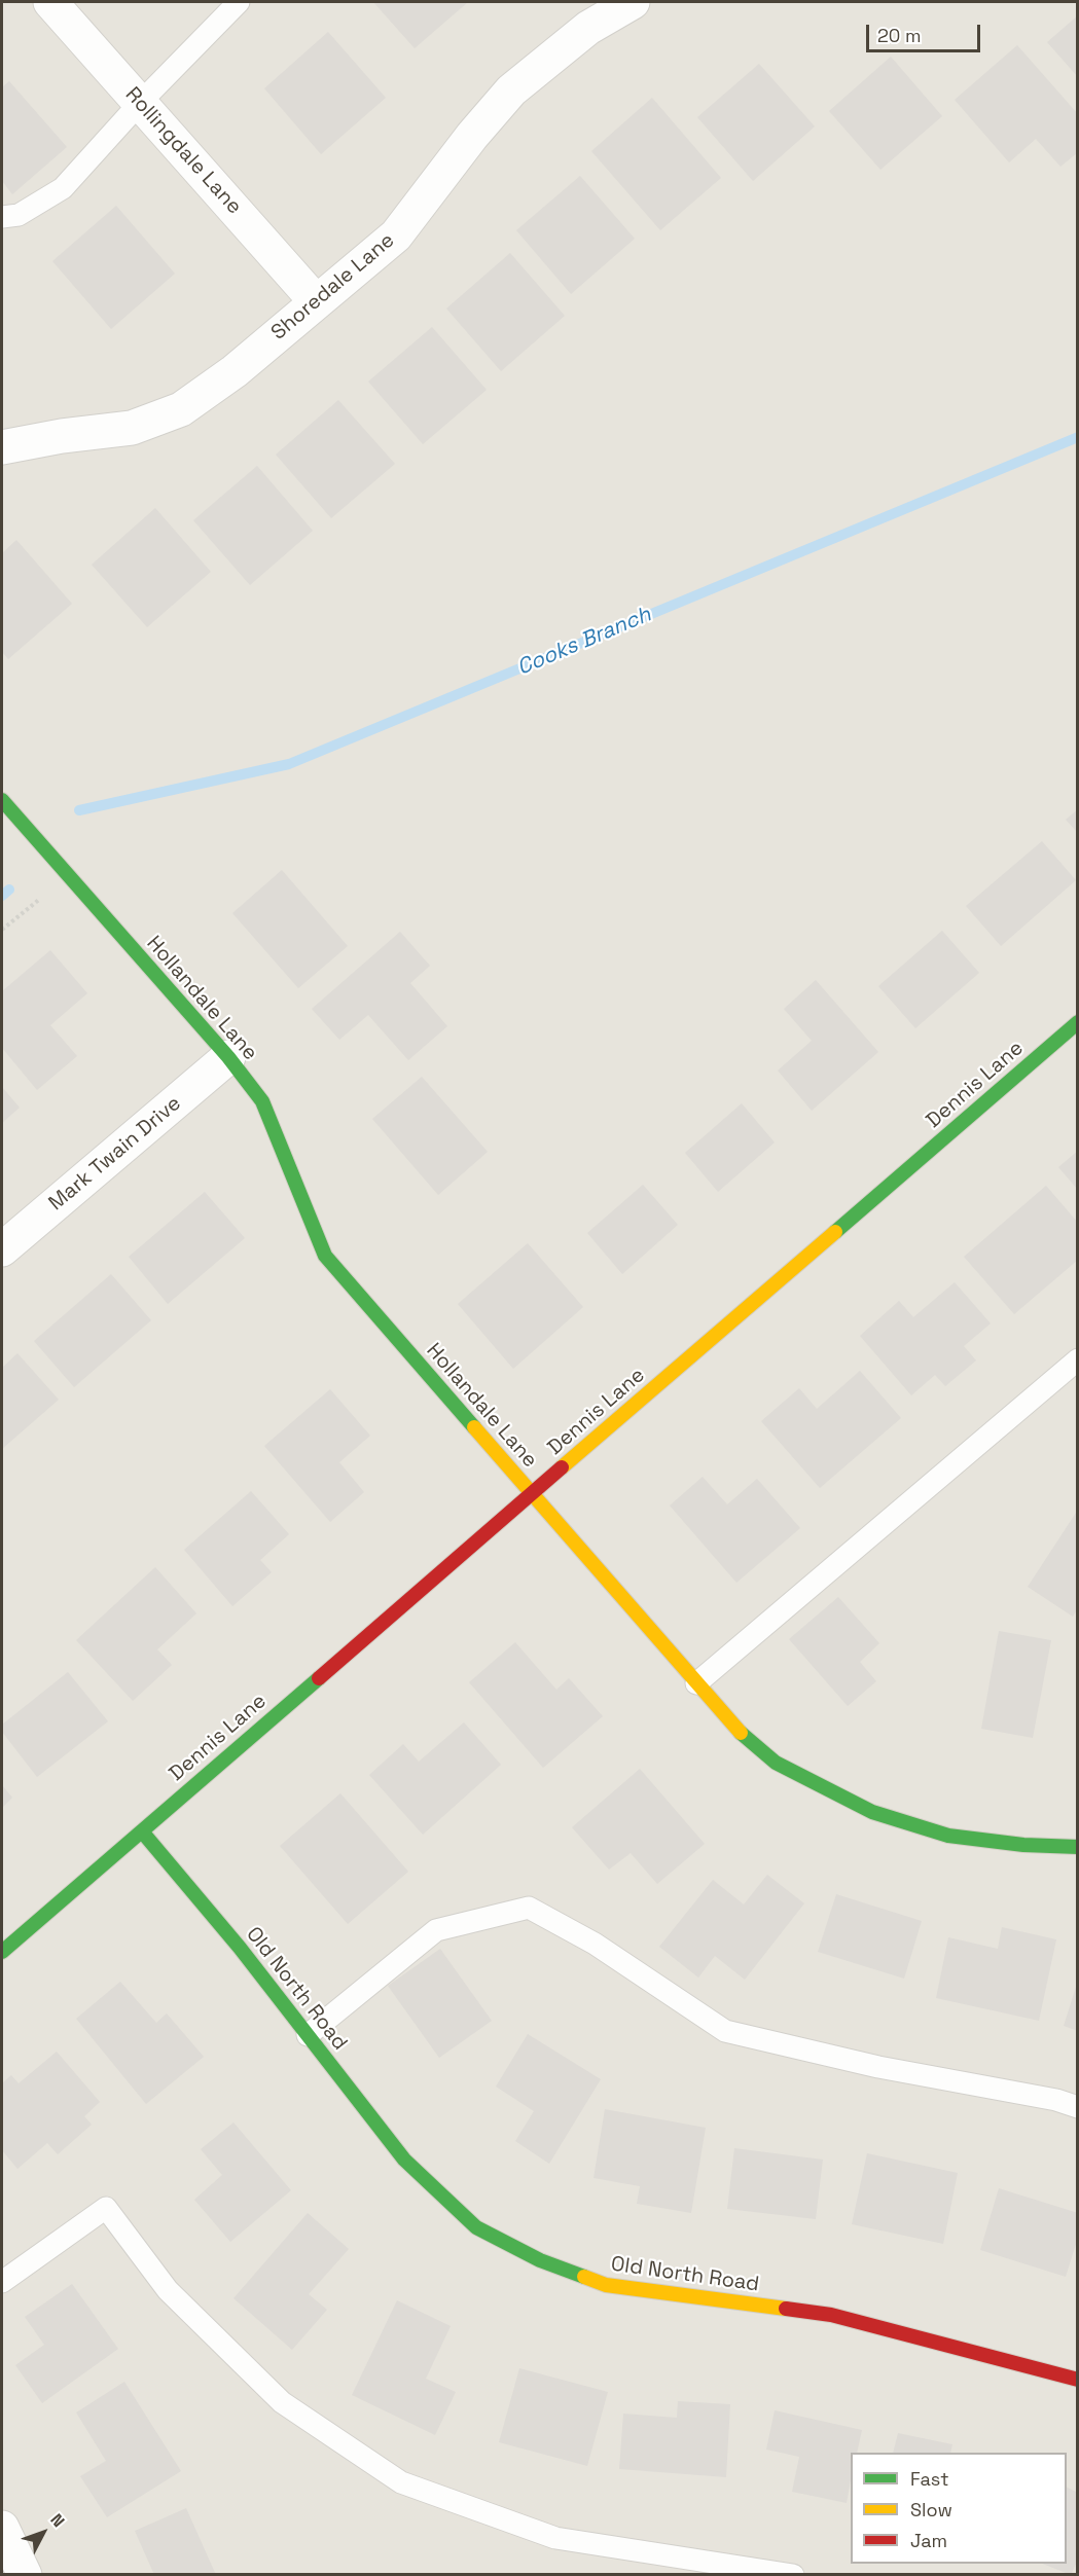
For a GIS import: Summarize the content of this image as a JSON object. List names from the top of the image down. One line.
{"streets":{"street":["Rollingdale Lane","Shoredale Lane","Hollandale Lane","Dennis Lane","Mark Twain Drive","Old North Road"]},"crossings":[["Rollingdale Lane","Shoredale Lane"],["Hollandale Lane","Dennis Lane"],["Hollandale Lane","Mark Twain Drive"],["Dennis Lane","Old North Road"]],"water":["Cooks Branch"],"legend":["Fast","Slow","Jam"],"scale_bar":"20 m","north":"top right"}
